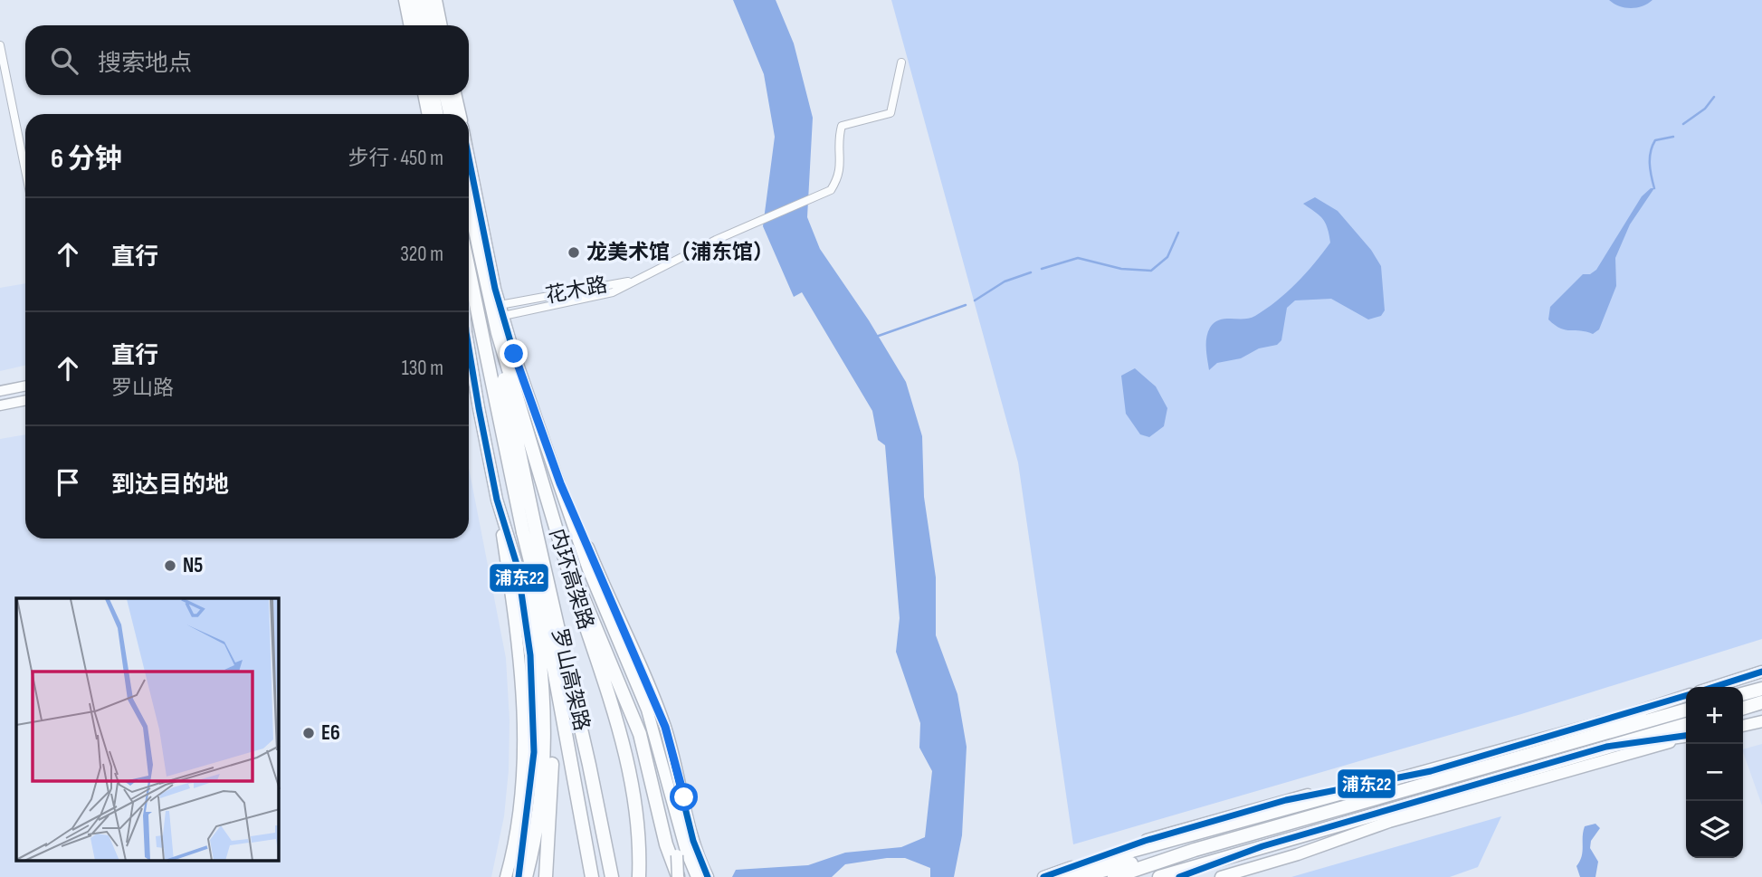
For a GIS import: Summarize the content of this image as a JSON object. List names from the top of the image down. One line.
{"streets":{"highway":["内环高架路","罗山高架路"],"main road":["花木路"]},"crossings":[["内环高架路","罗山高架路"]],"places":["龙美术馆（浦东馆）","N5","E6"],"lines":["transit line 浦东22"],"page":{"search":"搜索地点","heading":["6 分钟","步行 · 450 m"],"list":[["直行","320 m"],["直行","罗山路","130 m"],"到达目的地"],"map_buttons":["+","−"]}}
